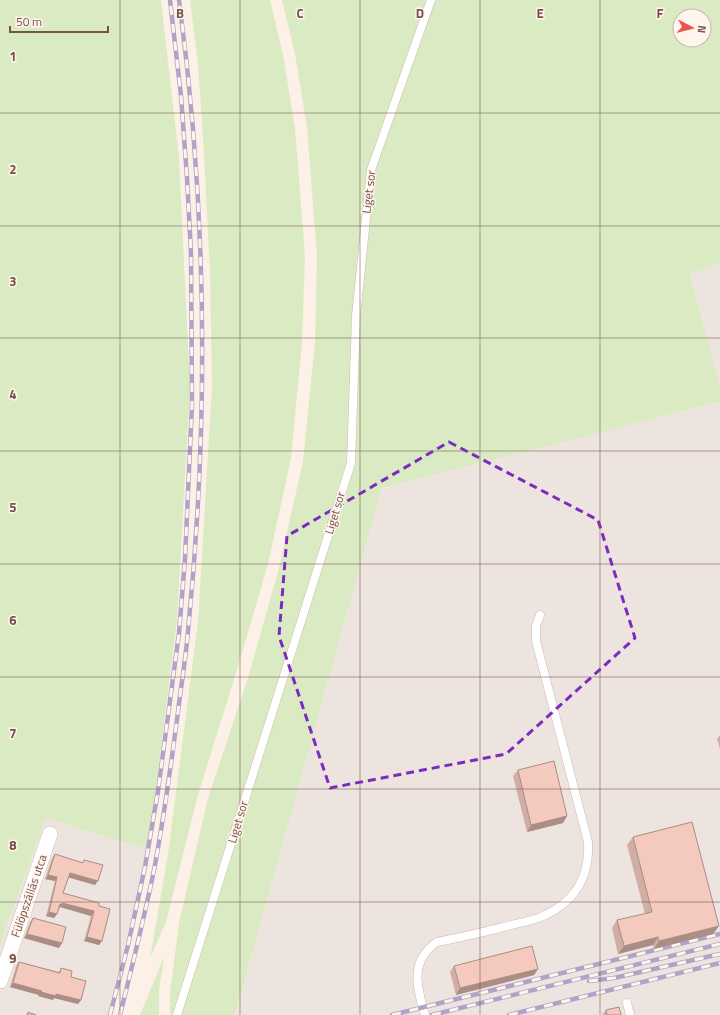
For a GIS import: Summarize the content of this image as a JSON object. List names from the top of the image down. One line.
{"streets":{"street":["Fülöpszállás utca"],"lane":["Liget sor"]},"scale_bar":"50 m","north":"right","grid":{"columns":["B","C","D","E","F"],"rows":["1","2","3","4","5","6","7","8","9"]}}
